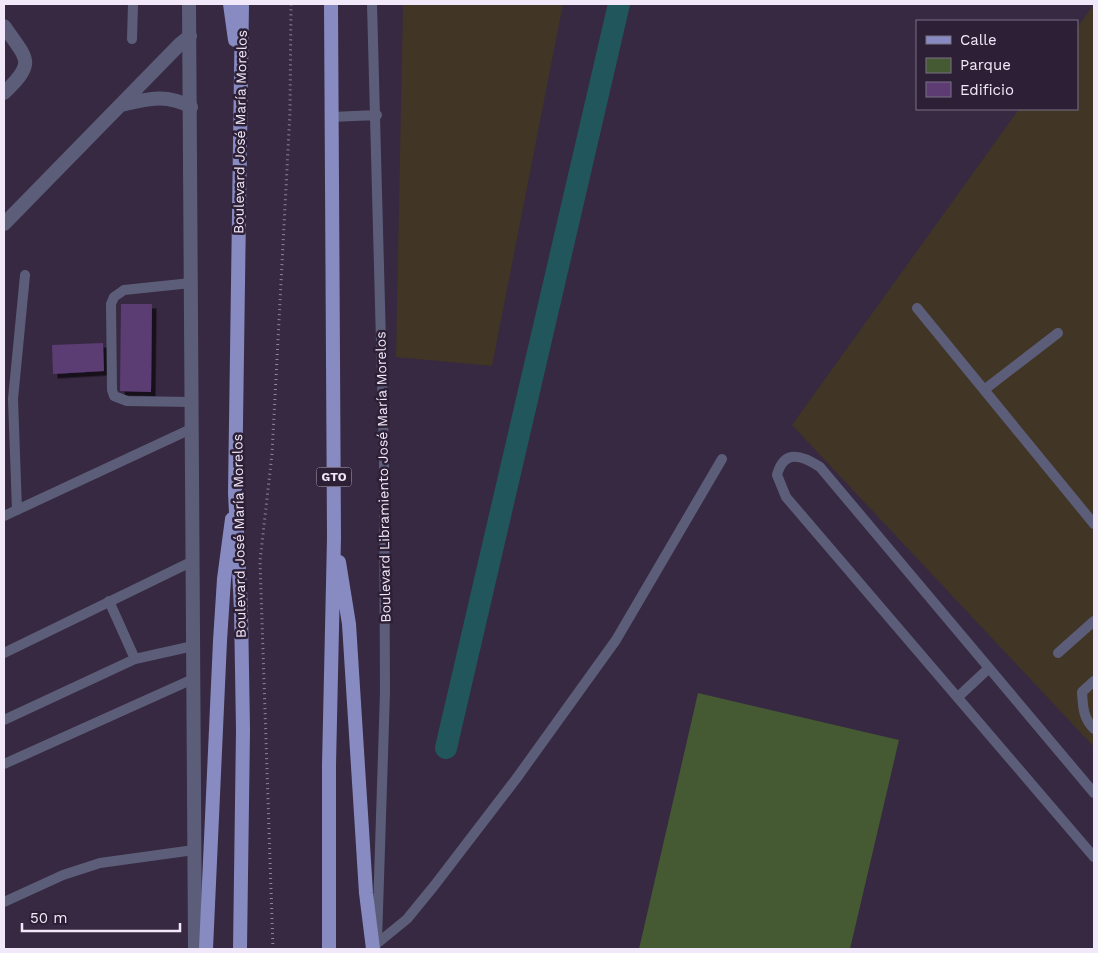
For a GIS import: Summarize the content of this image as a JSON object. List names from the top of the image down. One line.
{"streets":{"main road":["Boulevard José María Morelos","GTO"],"lane":["Boulevard Libramiento José María Morelos"]},"legend":["Calle","Parque","Edificio"],"scale_bar":"50 m"}
